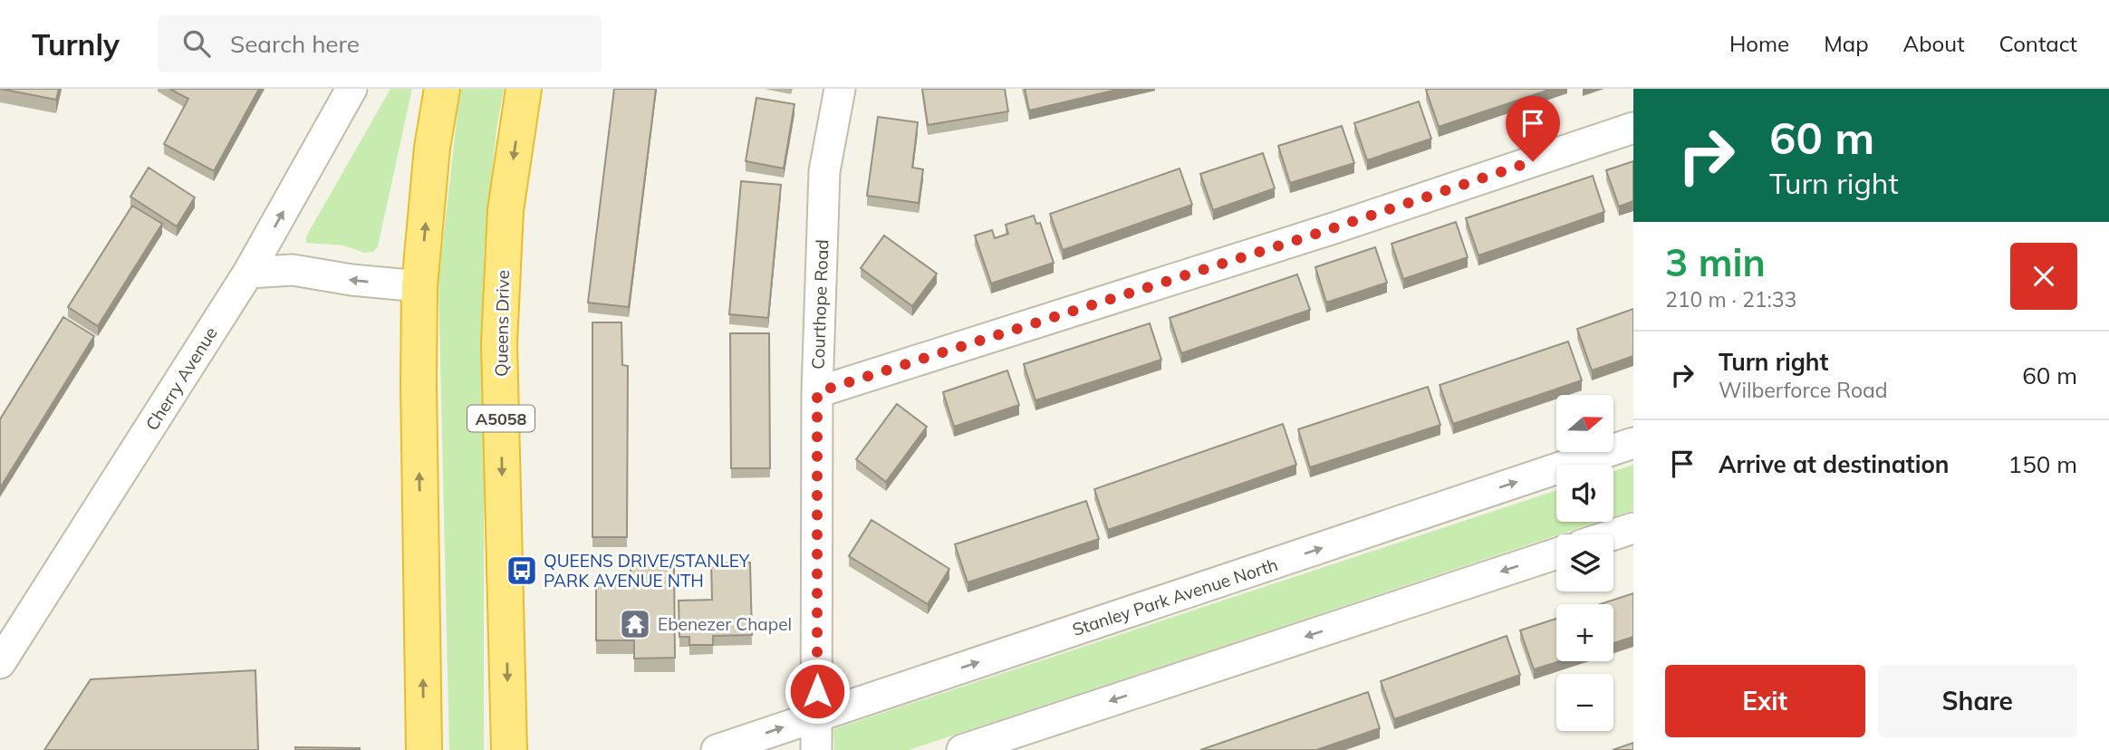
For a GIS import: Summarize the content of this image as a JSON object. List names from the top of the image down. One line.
{"streets":{"highway":["Queens Drive","A5058"],"street":["Courthope Road","Cherry Avenue","Stanley Park Avenue North"]},"crossings":[["Courthope Road","Stanley Park Avenue North"]],"places":{"bus stop":["QUEENS DRIVE/STANLEY PARK AVENUE NTH"],"temple":["Ebenezer Chapel"]},"north":"right","page":{"header":"Turnly","search":"Search here","nav":["Home","Map","About","Contact"],"turn":["60 m","Turn right"],"heading":["3 min","210 m · 21:33"],"list":[{"name":"Turn right","note":"Wilberforce Road","value":"60 m"},{"name":"Arrive at destination","value":"150 m"}],"map_buttons":["+","−"],"buttons":["Exit","Share"]}}
